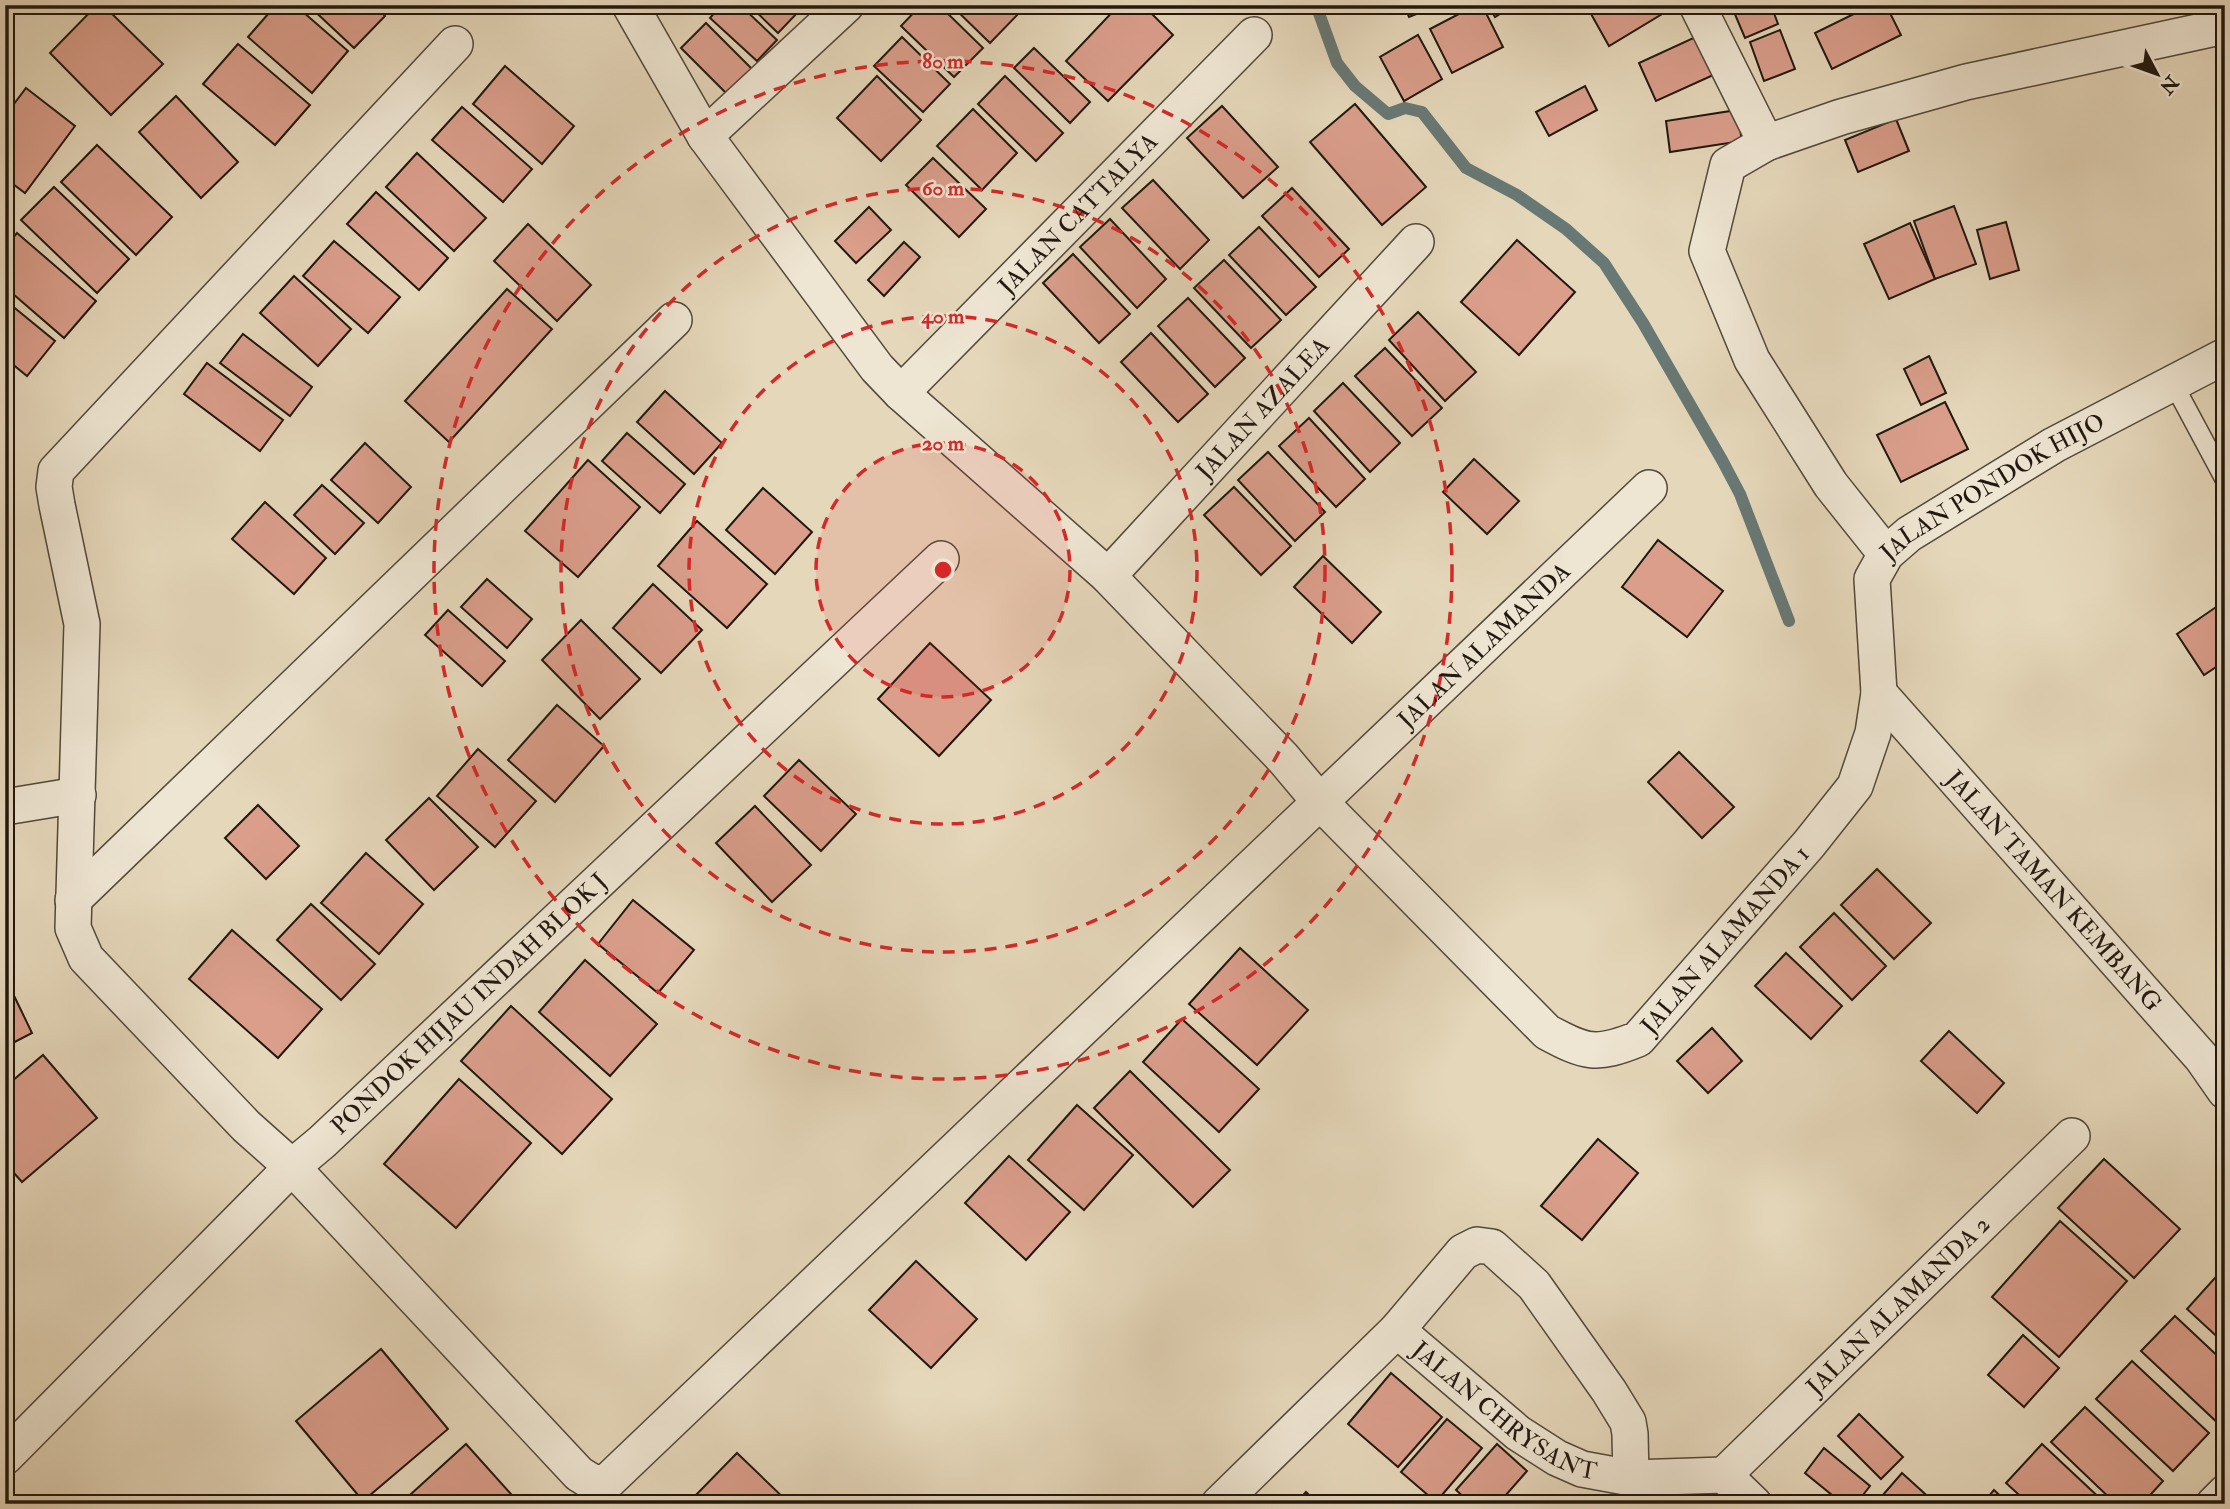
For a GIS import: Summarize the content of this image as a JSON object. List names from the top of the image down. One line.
{"streets":{"street":["JALAN CATTALYA","JALAN AZALEA","JALAN PONDOK HIJO","JALAN ALAMANDA","JALAN TAMAN KEMBANG","JALAN ALAMANDA 1","PONDOK HIJAU INDAH BLOK J","JALAN ALAMANDA 2","JALAN CHRYSANT"]},"crossings":[["JALAN CATTALYA","JALAN ALAMANDA 1"],["JALAN AZALEA","JALAN ALAMANDA 1"],["JALAN PONDOK HIJO","JALAN TAMAN KEMBANG"],["JALAN PONDOK HIJO","JALAN ALAMANDA 1"],["JALAN ALAMANDA","JALAN ALAMANDA 1"],["JALAN TAMAN KEMBANG","JALAN ALAMANDA 1"]],"north":"bottom right","rings":["80 m","60 m","40 m","20 m"]}
